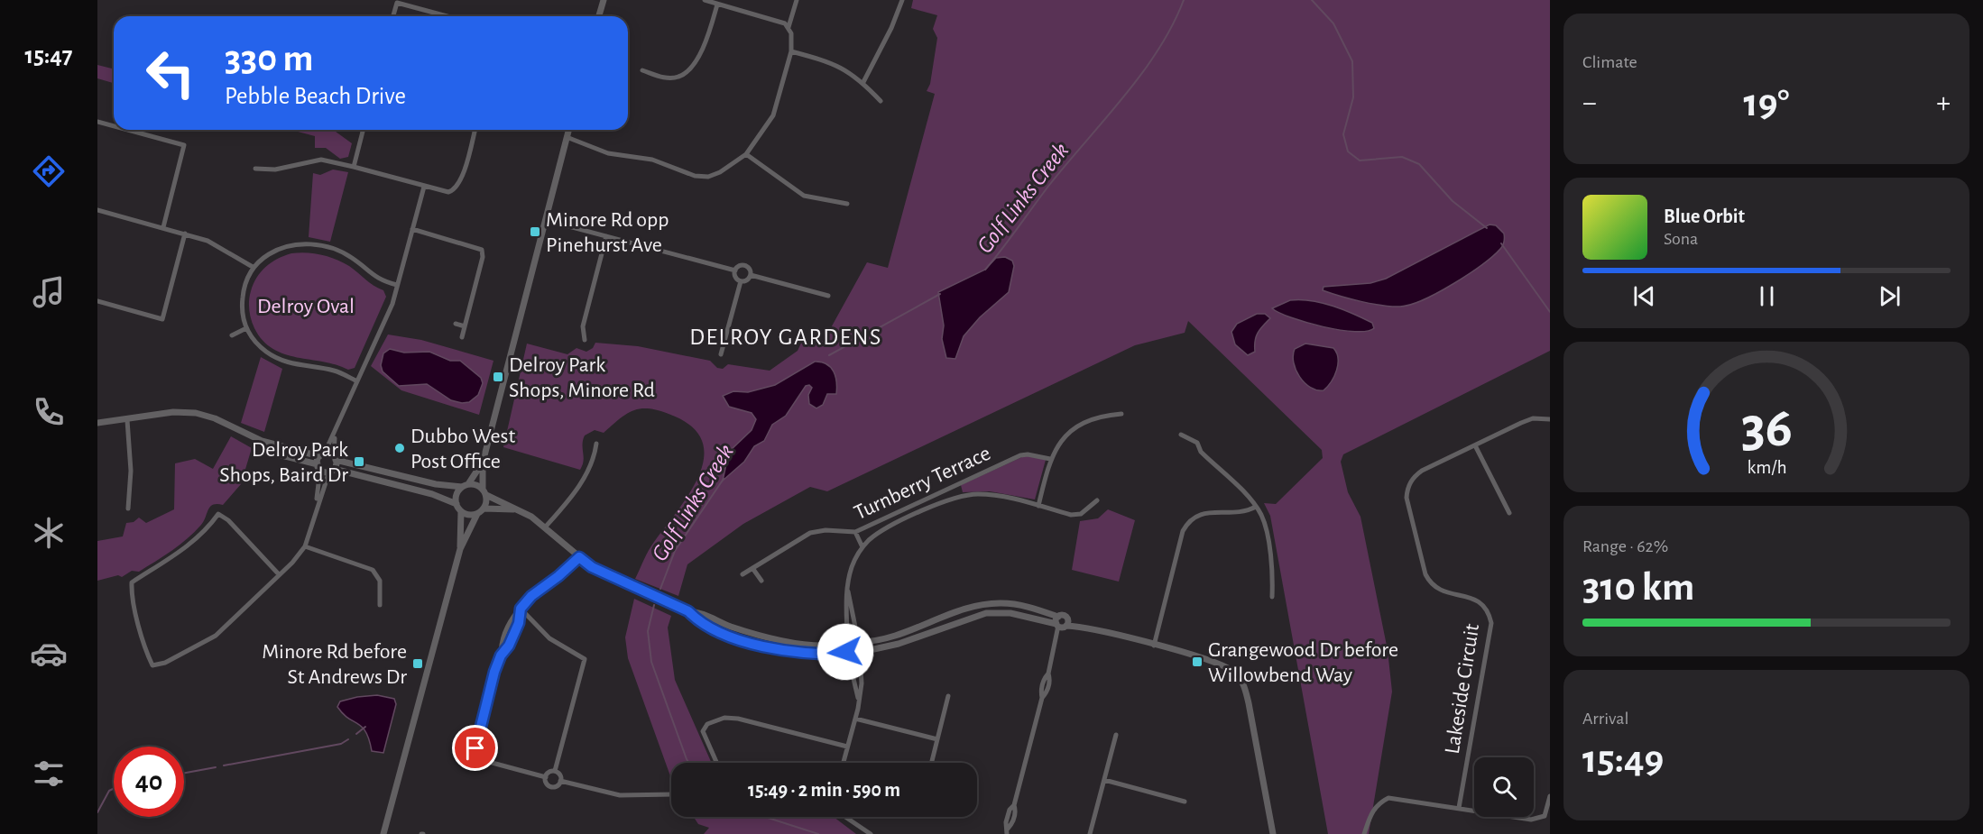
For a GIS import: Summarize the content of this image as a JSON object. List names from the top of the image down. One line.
{"streets":{"street":["Turnberry Terrace","Lakeside Circuit"]},"districts":["DELROY GARDENS"],"water":["Golf Links Creek"],"parks":["Delroy Oval"],"places":{"transit":["Minore Rd opp Pinehurst Ave","Delroy Park Shops, Minore Rd","Delroy Park Shops, Baird Dr","Grangewood Dr before Willowbend Way","Minore Rd before St Andrews Dr"],"other":["Dubbo West Post Office"]},"page":{"tabs":"15:47","tile":["Climate",["Range · 62%","310 km"],["Arrival","15:49"]],"turn":["330 m","Pebble Beach Drive"],"heat":["−","19°","+"],"song":["Blue Orbit","Sona"],"limit":"40","trip":"15:49 · 2 min · 590 m","gauge":["36","km/h"]}}
